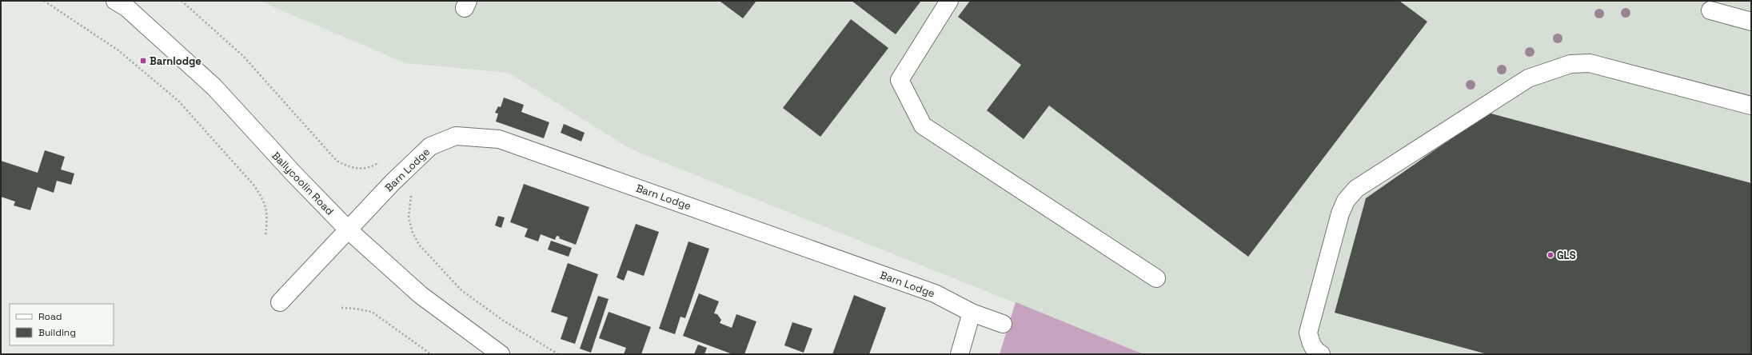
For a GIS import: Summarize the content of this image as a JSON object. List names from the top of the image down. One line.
{"streets":{"street":["Barn Lodge","Ballycoolin Road"]},"crossings":[["Barn Lodge","Ballycoolin Road"]],"places":{"transit":["Barnlodge"],"other":["GLS"]},"legend":["Road","Building"]}
